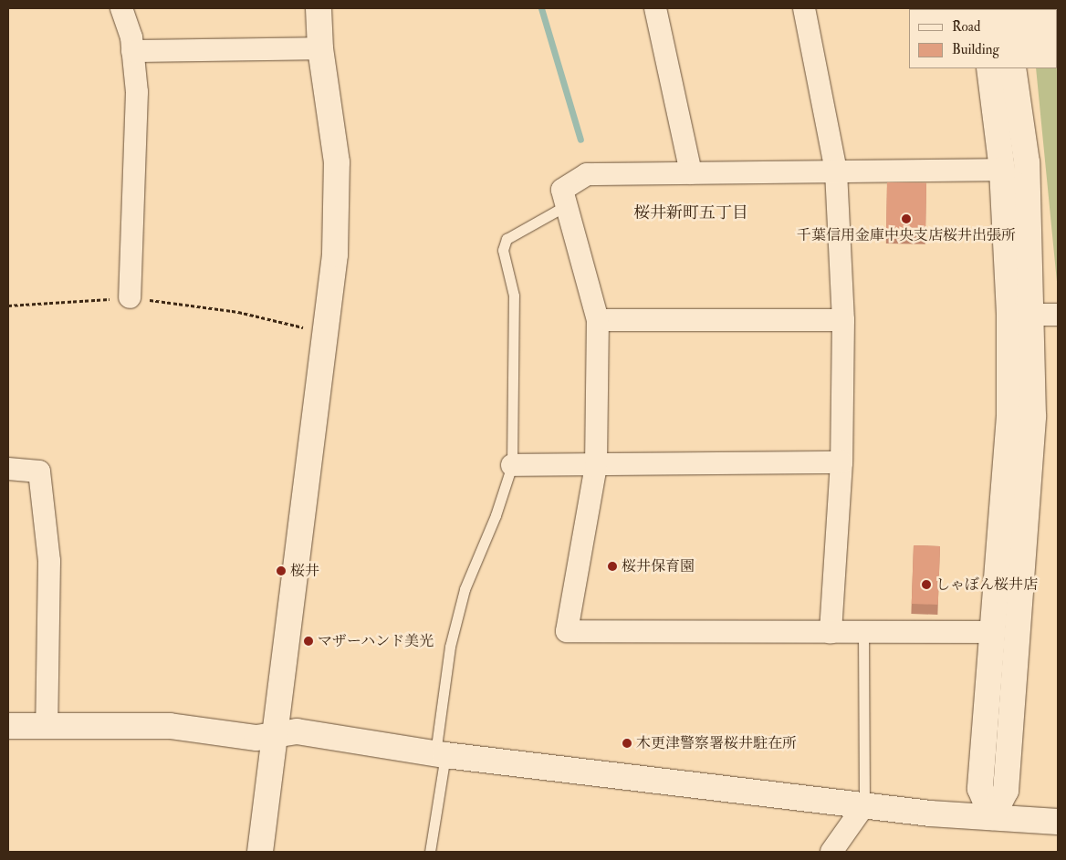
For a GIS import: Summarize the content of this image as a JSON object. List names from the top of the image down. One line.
{"districts":["桜井新町五丁目"],"places":["千葉信用金庫中央支店桜井出張所","桜井保育園","桜井","しゃぼん桜井店","マザーハンド美光","木更津警察署桜井駐在所"],"legend":["Road","Building"]}
